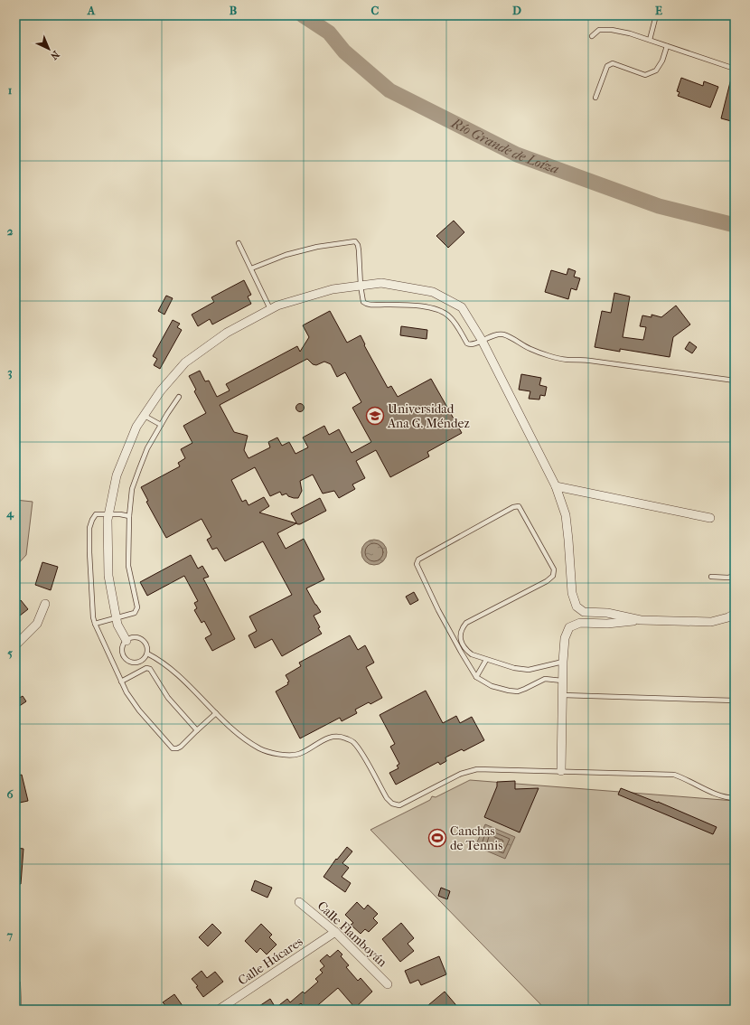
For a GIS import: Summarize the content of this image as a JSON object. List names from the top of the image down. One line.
{"streets":{"street":["Calle Flamboyán","Calle Húcares"]},"crossings":[["Calle Flamboyán","Calle Húcares"]],"water":["Río Grande de Loíza"],"places":{"school or university":["Universidad Ana G. Méndez"],"sports":["Canchas de Tennis"]},"north":"bottom right","grid":{"columns":["A","B","C","D","E"],"rows":["1","2","3","4","5","6","7"]}}
